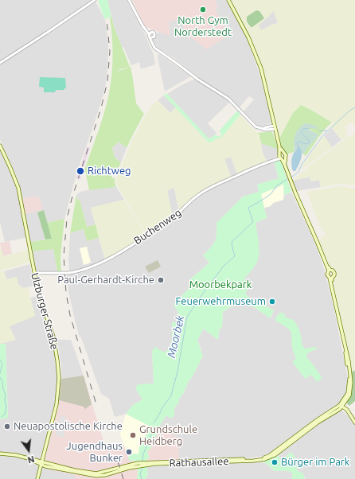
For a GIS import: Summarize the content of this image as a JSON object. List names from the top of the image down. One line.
{"streets":{"main road":["Ulzburger Straße","Rathausallee"],"street":["Buchenweg"]},"crossings":[["Buchenweg","Ulzburger Straße"],["Ulzburger Straße","Rathausallee"]],"water":["Moorbek"],"parks":["Moorbekpark"],"places":["North Gym Norderstedt","Richtweg","Paul-Gerhardt-Kirche","Feuerwehrmuseum","Neuapostolische Kirche","Grundschule Heidberg","Jugendhaus Bunker","Bürger im Park"],"north":"bottom"}
